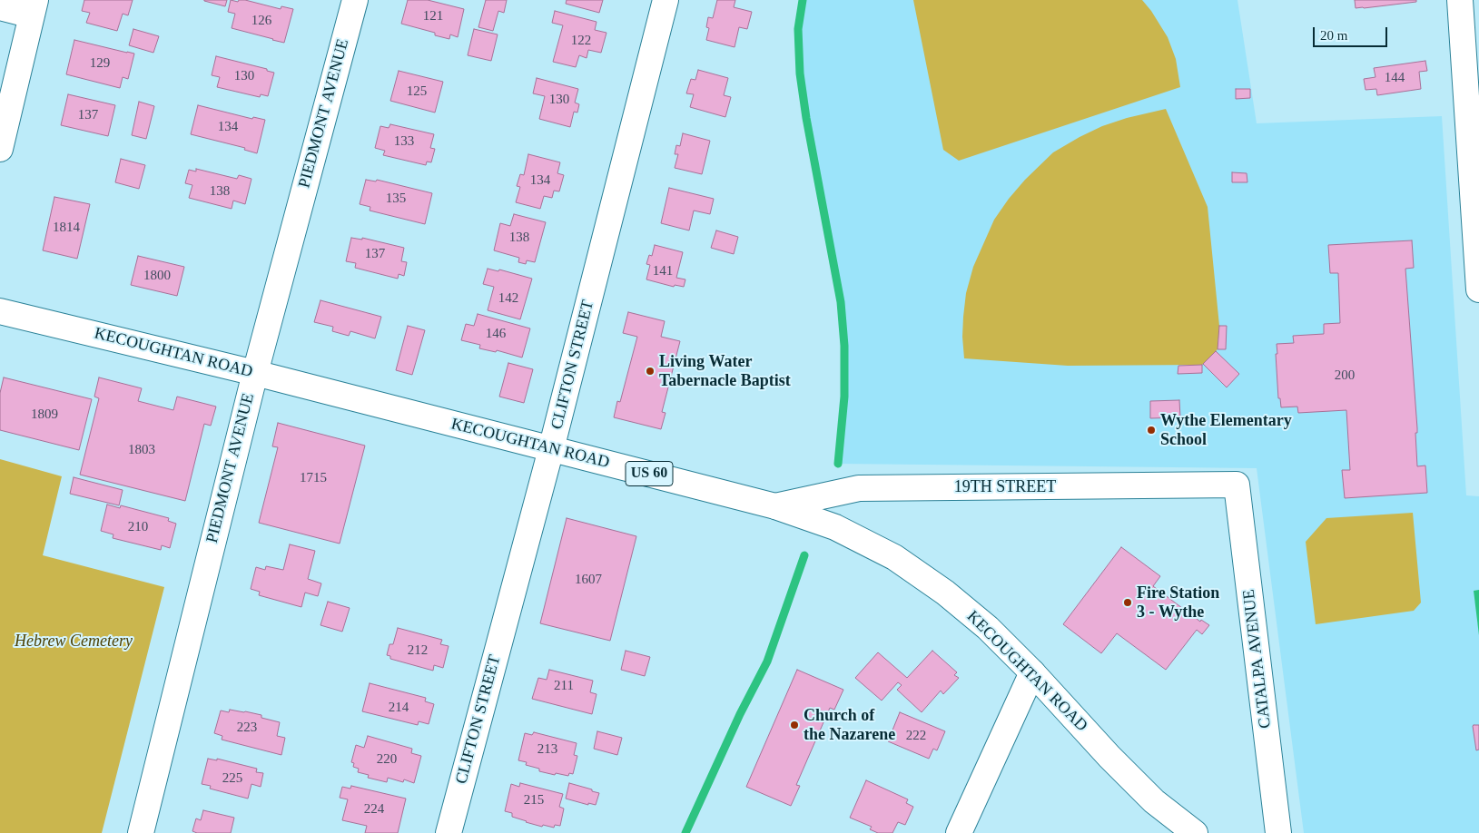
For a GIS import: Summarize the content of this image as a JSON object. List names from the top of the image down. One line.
{"streets":{"street":["PIEDMONT AVENUE","KECOUGHTAN ROAD","CLIFTON STREET","US 60","19TH STREET","CATALPA AVENUE"]},"crossings":[["PIEDMONT AVENUE","KECOUGHTAN ROAD"],["KECOUGHTAN ROAD","CLIFTON STREET"],["KECOUGHTAN ROAD","19TH STREET"],["19TH STREET","CATALPA AVENUE"]],"parks":["Hebrew Cemetery"],"places":["Living Water Tabernacle Baptist","Wythe Elementary School","Fire Station 3 - Wythe","Church of the Nazarene"],"house_numbers":["121","126","122","129","130","144","125","130","137","134","133","134","138","135","1814","138","137","141","1800","142","146","200","1809","1803","1715","210","1607","212","211","214","223","222","213","220","225","215","224"],"scale_bar":"20 m"}
